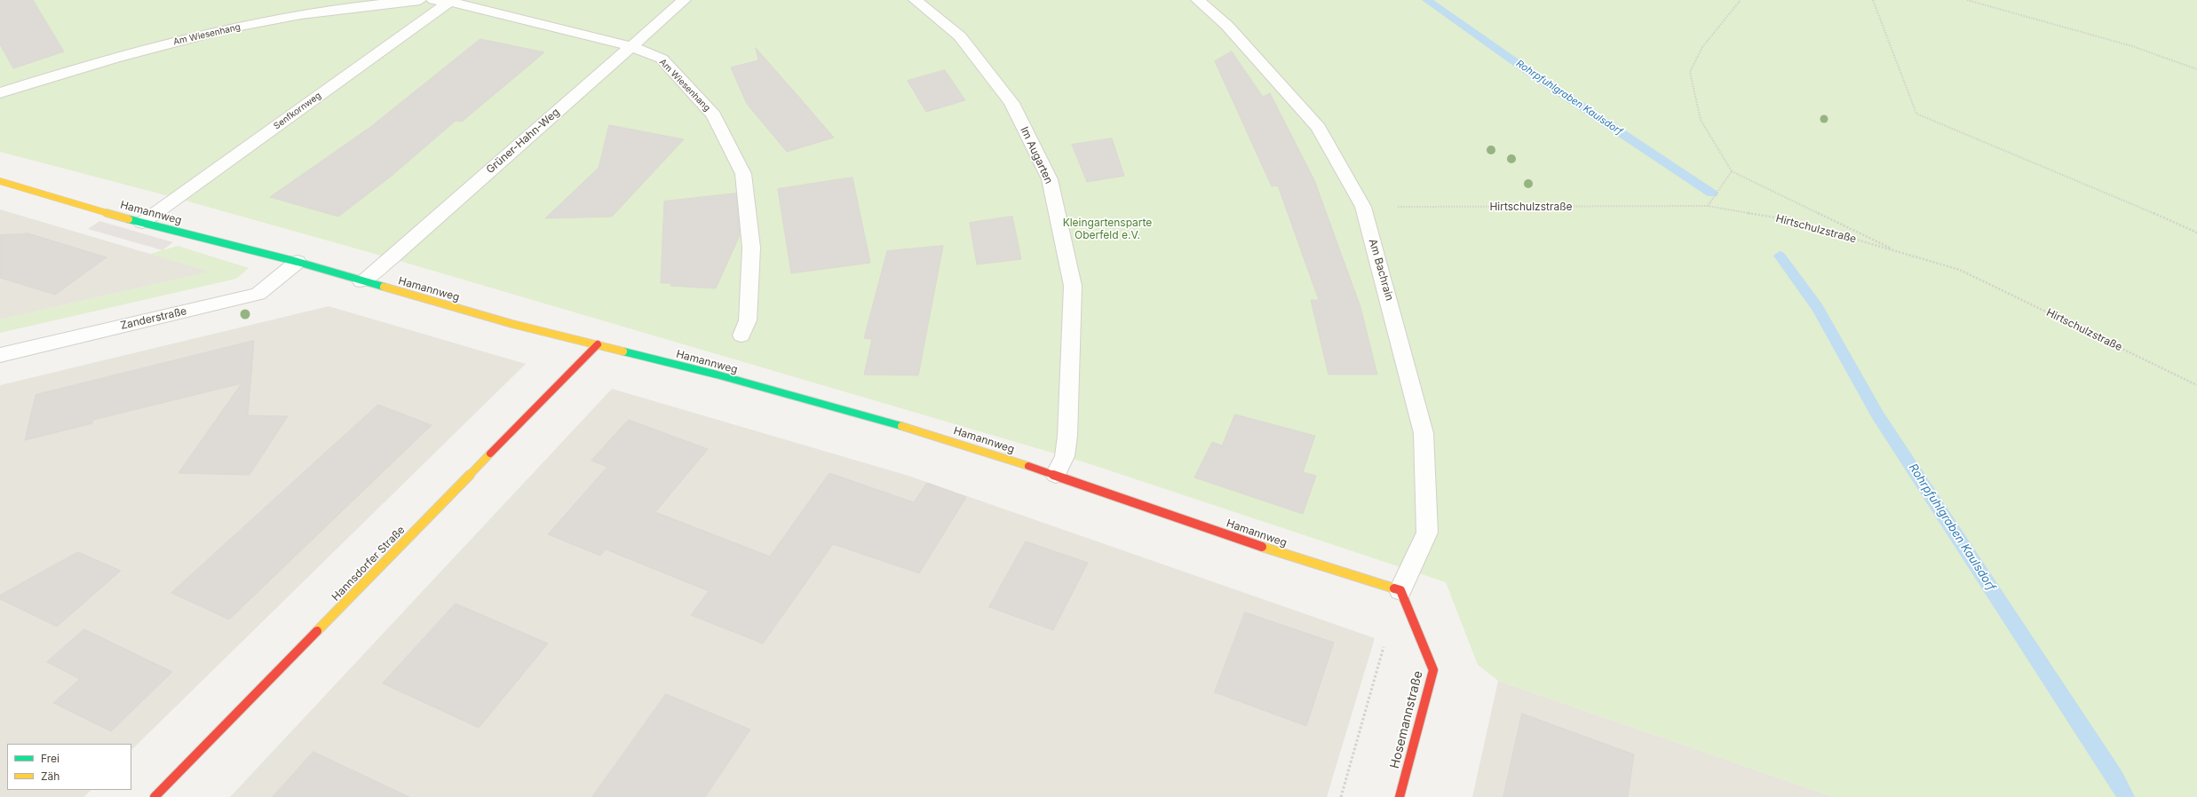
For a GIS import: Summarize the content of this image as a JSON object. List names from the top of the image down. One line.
{"streets":{"street":["Am Wiesenhang","Senfkornweg","Grüner-Hahn-Weg","Im Augarten","Hamannweg","Am Bachrain","Zanderstraße","Hannsdorfer Straße","Hosemannstraße"],"path":["Hirtschulzstraße"]},"crossings":[["Am Wiesenhang","Senfkornweg"],["Am Wiesenhang","Grüner-Hahn-Weg"],["Senfkornweg","Hamannweg"],["Grüner-Hahn-Weg","Hamannweg"],["Im Augarten","Hamannweg"],["Hirtschulzstraße","Am Bachrain"],["Hamannweg","Am Bachrain"],["Hamannweg","Zanderstraße"],["Hamannweg","Hannsdorfer Straße"],["Hamannweg","Hosemannstraße"],["Am Bachrain","Hosemannstraße"]],"water":["Rohrpfuhlgraben Kaulsdorf"],"parks":["Kleingartensparte Oberfeld e.V."],"legend":["Frei","Zäh"]}
